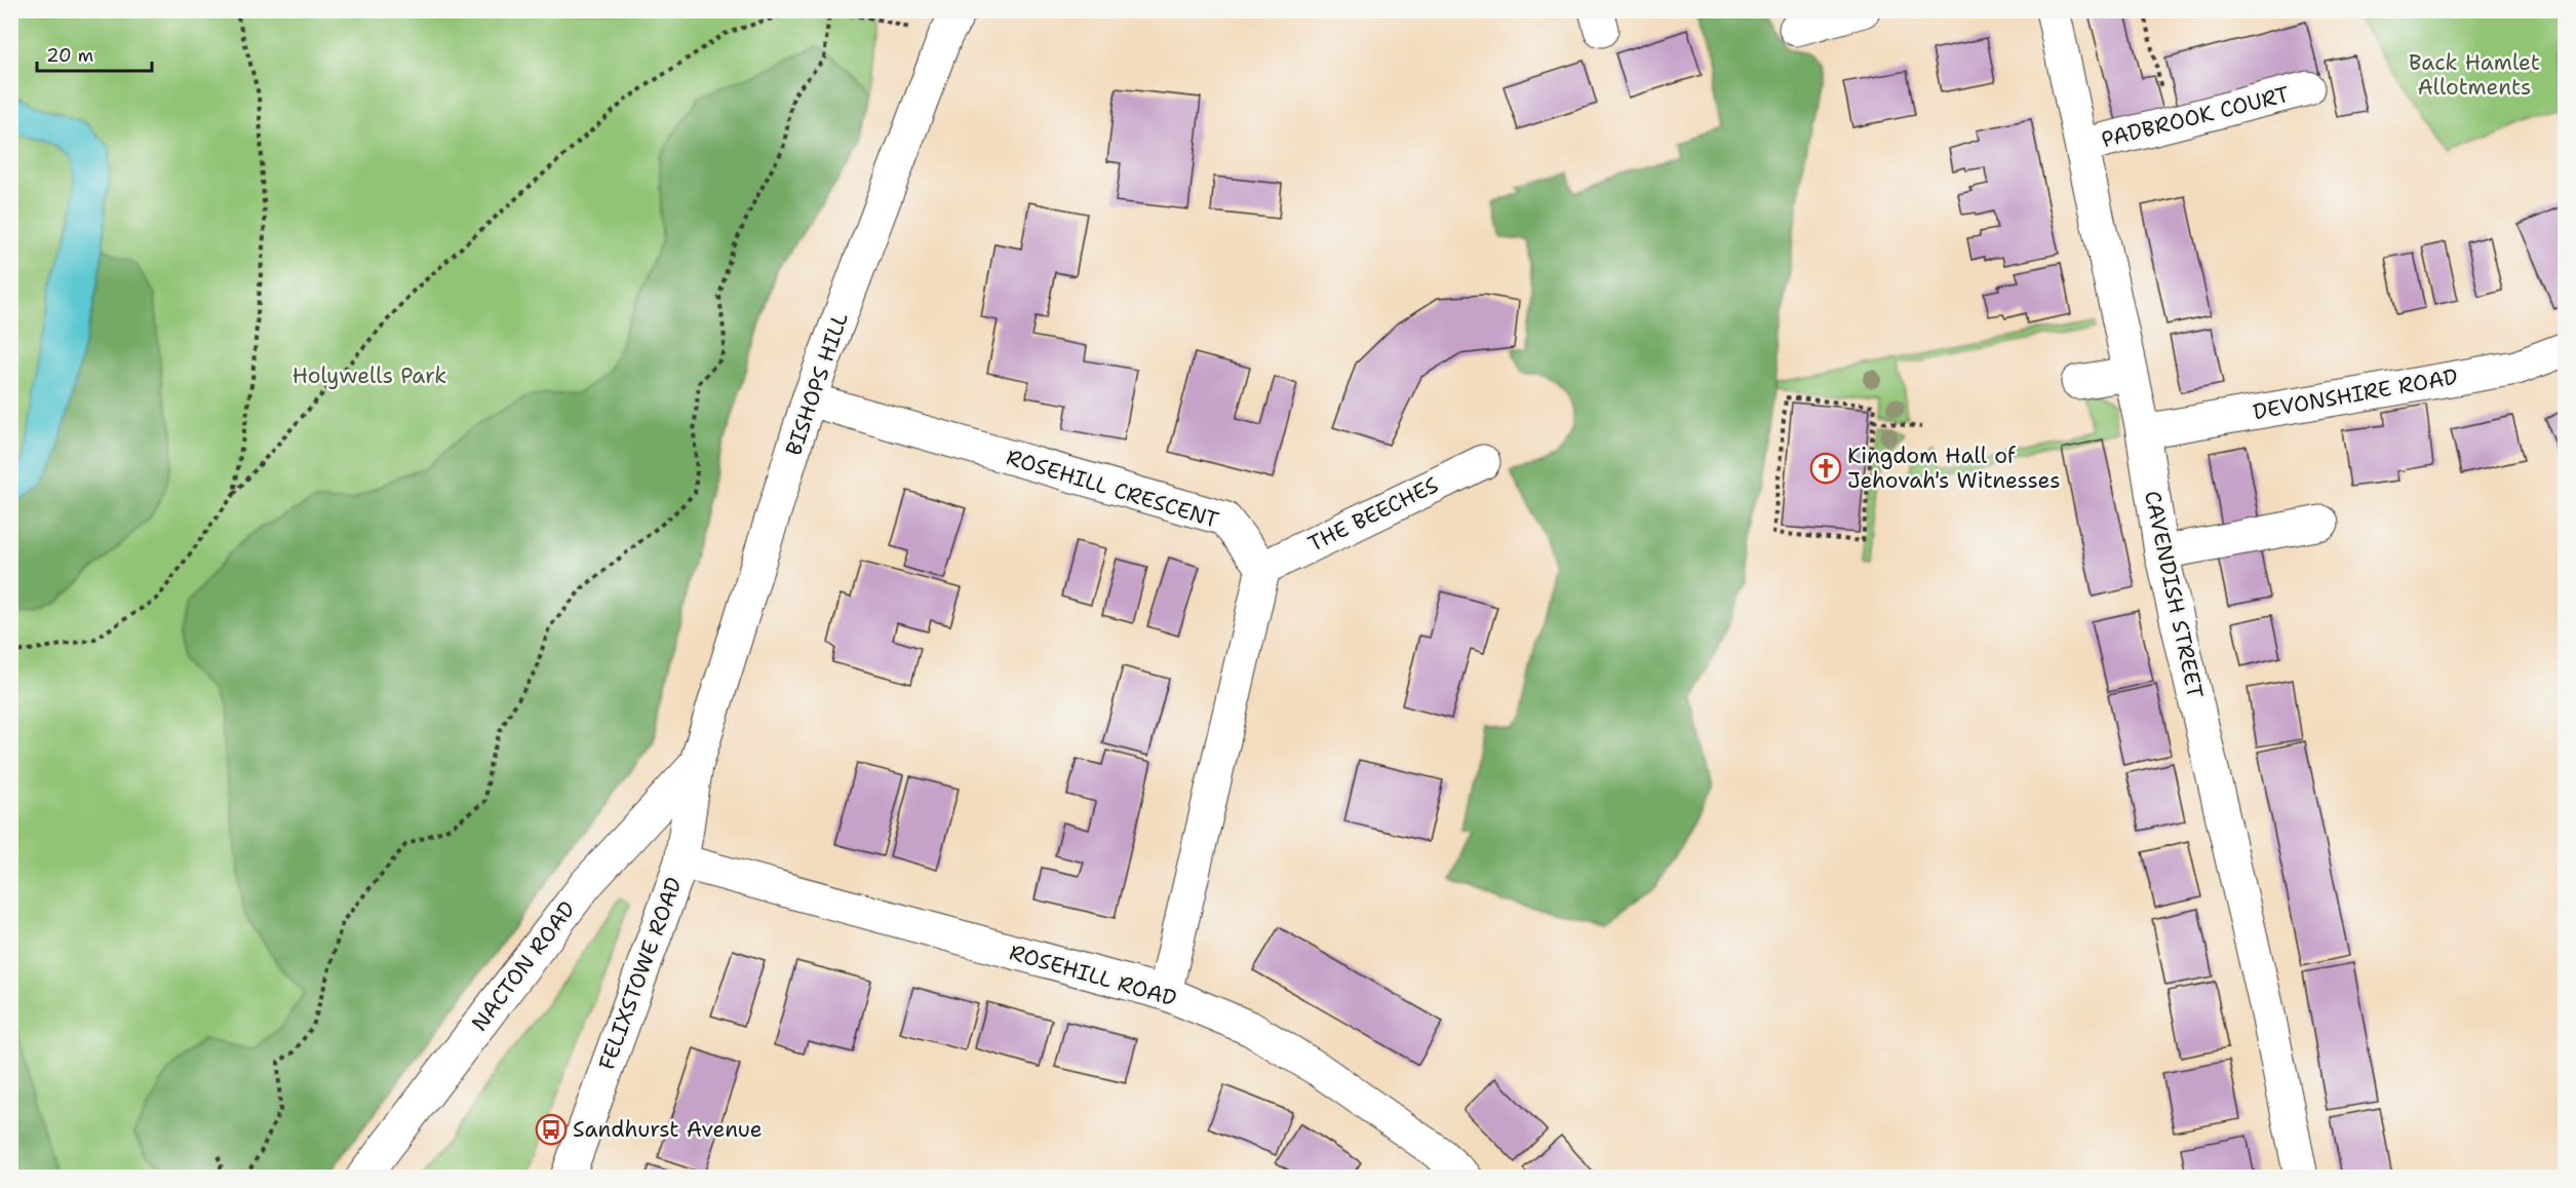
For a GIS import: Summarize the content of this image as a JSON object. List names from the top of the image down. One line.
{"streets":{"street":["PADBROOK COURT","BISHOPS HILL","DEVONSHIRE ROAD","ROSEHILL CRESCENT","THE BEECHES","CAVENDISH STREET","NACTON ROAD","FELIXSTOWE ROAD","ROSEHILL ROAD"]},"crossings":[["PADBROOK COURT","CAVENDISH STREET"],["BISHOPS HILL","ROSEHILL CRESCENT"],["BISHOPS HILL","NACTON ROAD"],["BISHOPS HILL","FELIXSTOWE ROAD"],["DEVONSHIRE ROAD","CAVENDISH STREET"],["ROSEHILL CRESCENT","THE BEECHES"],["NACTON ROAD","FELIXSTOWE ROAD"],["FELIXSTOWE ROAD","ROSEHILL ROAD"]],"parks":["Back Hamlet Allotments","Holywells Park"],"places":{"church":["Kingdom Hall of Jehovah's Witnesses"],"bus stop":["Sandhurst Avenue"]},"scale_bar":"20 m"}
